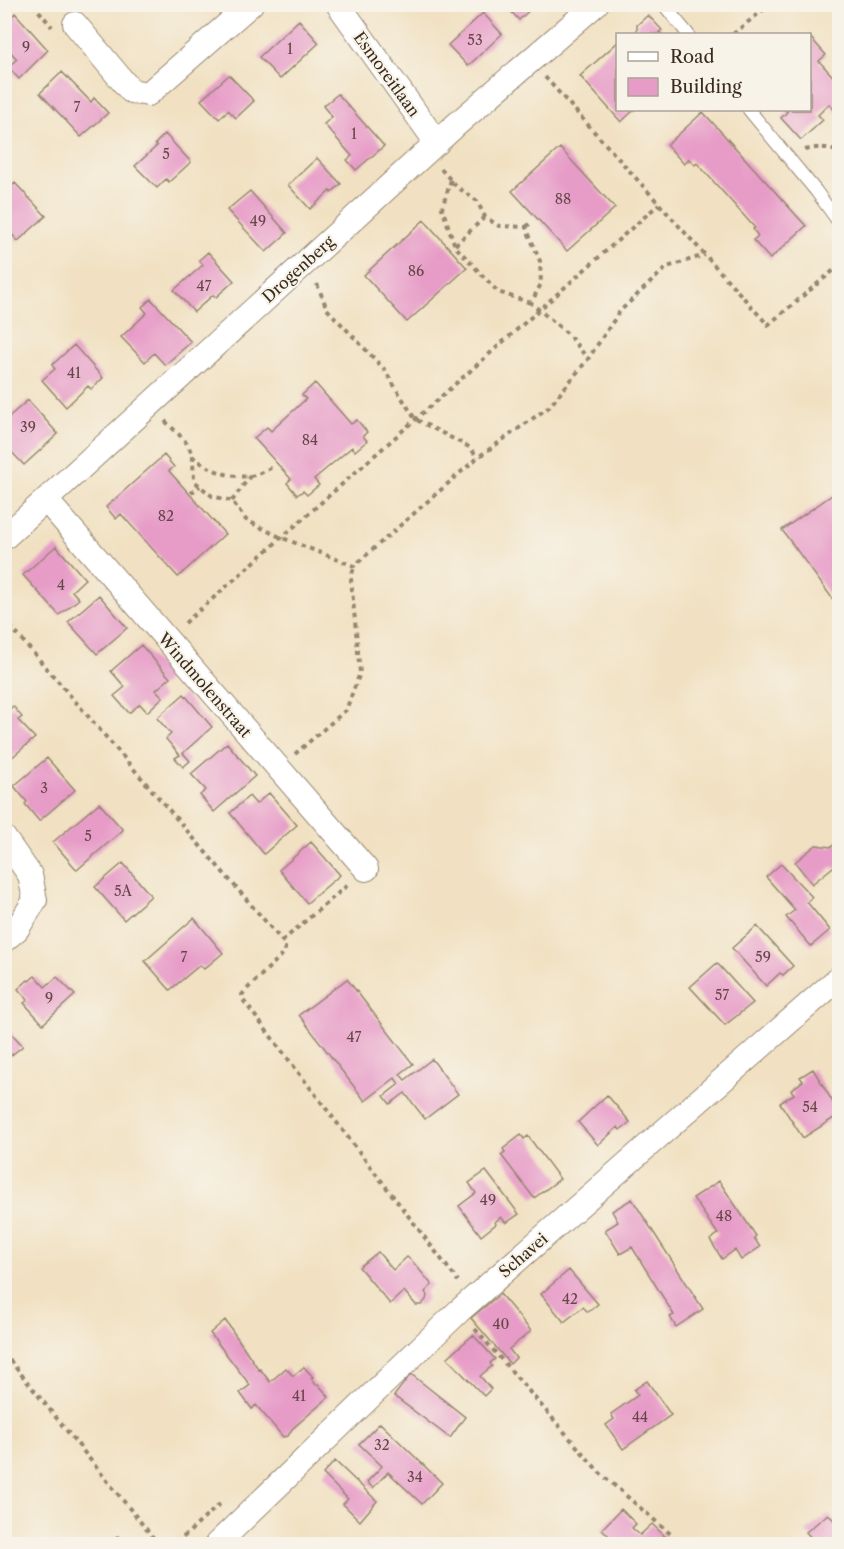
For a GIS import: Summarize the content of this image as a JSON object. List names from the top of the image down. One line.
{"streets":{"street":["Esmoreitlaan","Drogenberg","Windmolenstraat","Schavei"]},"crossings":[["Esmoreitlaan","Drogenberg"],["Drogenberg","Windmolenstraat"]],"house_numbers":["53","9","1","7","1","5","88","49","86","47","41","39","84","82","4","3","5","5A","7","59","57","9","47","54","49","48","42","40","41","44","32","34"],"legend":["Road","Building"]}
